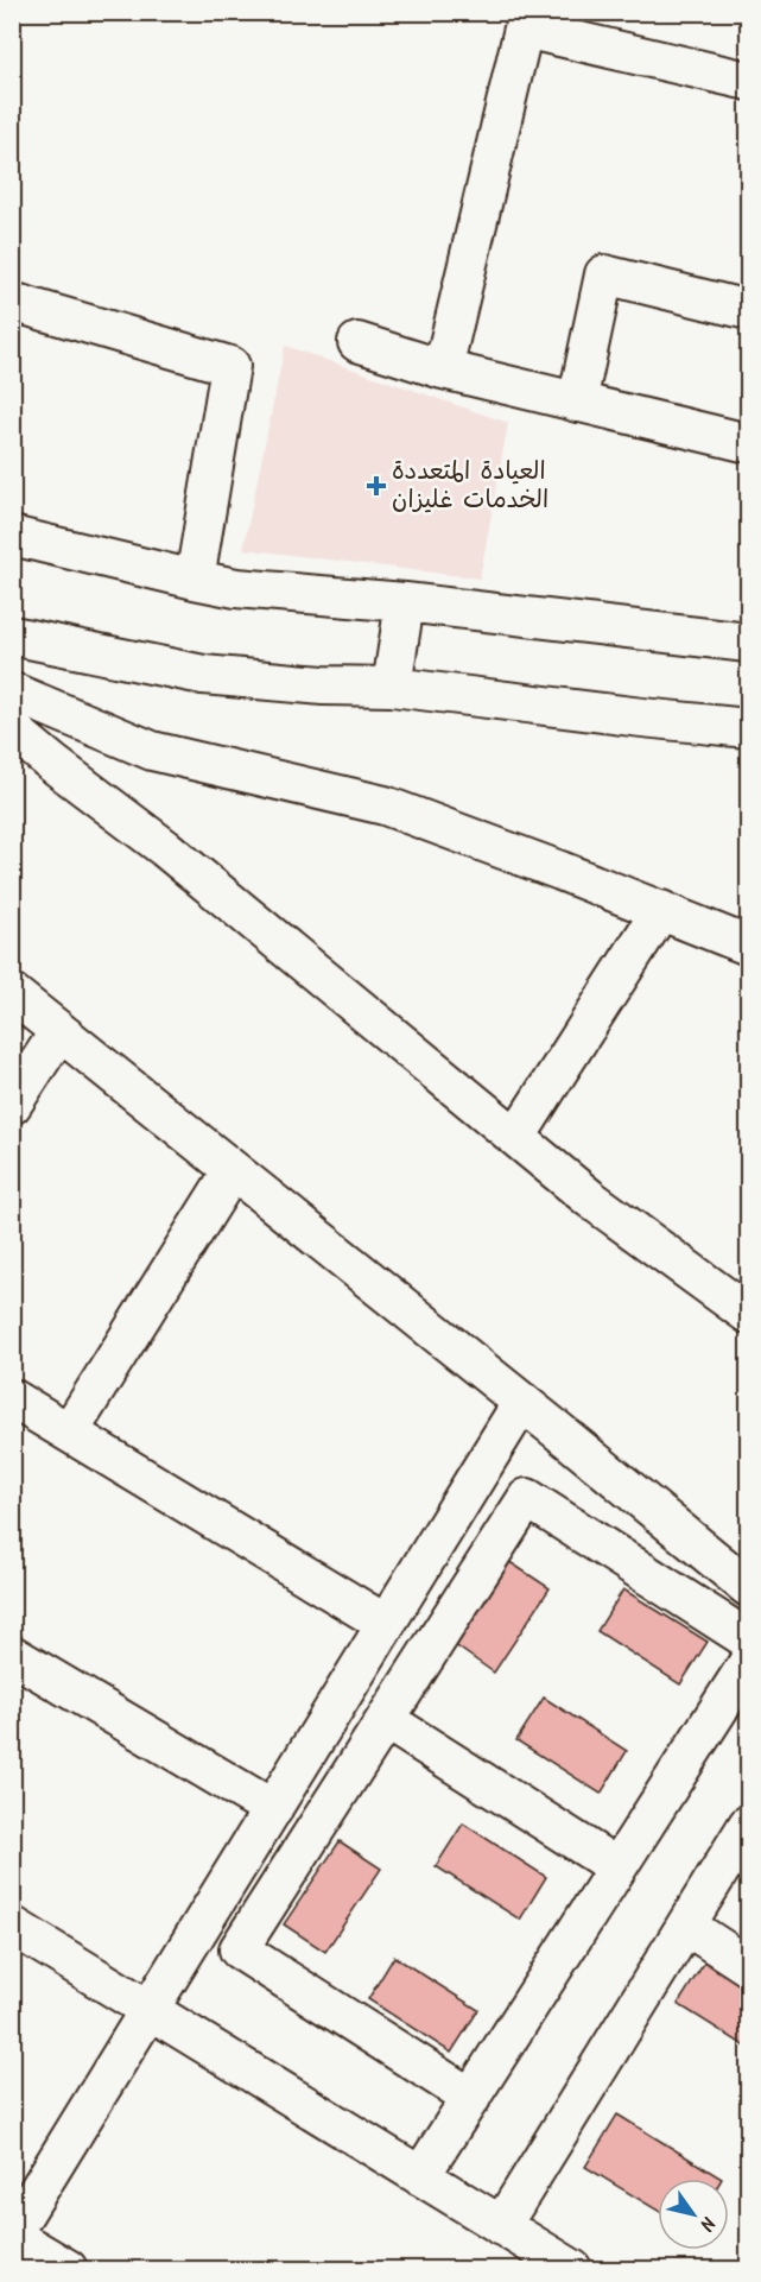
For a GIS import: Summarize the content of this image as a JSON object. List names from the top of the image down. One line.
{"places":{"health":["العيادة المتعددة الخدمات غليزان"]},"north":"bottom right"}
